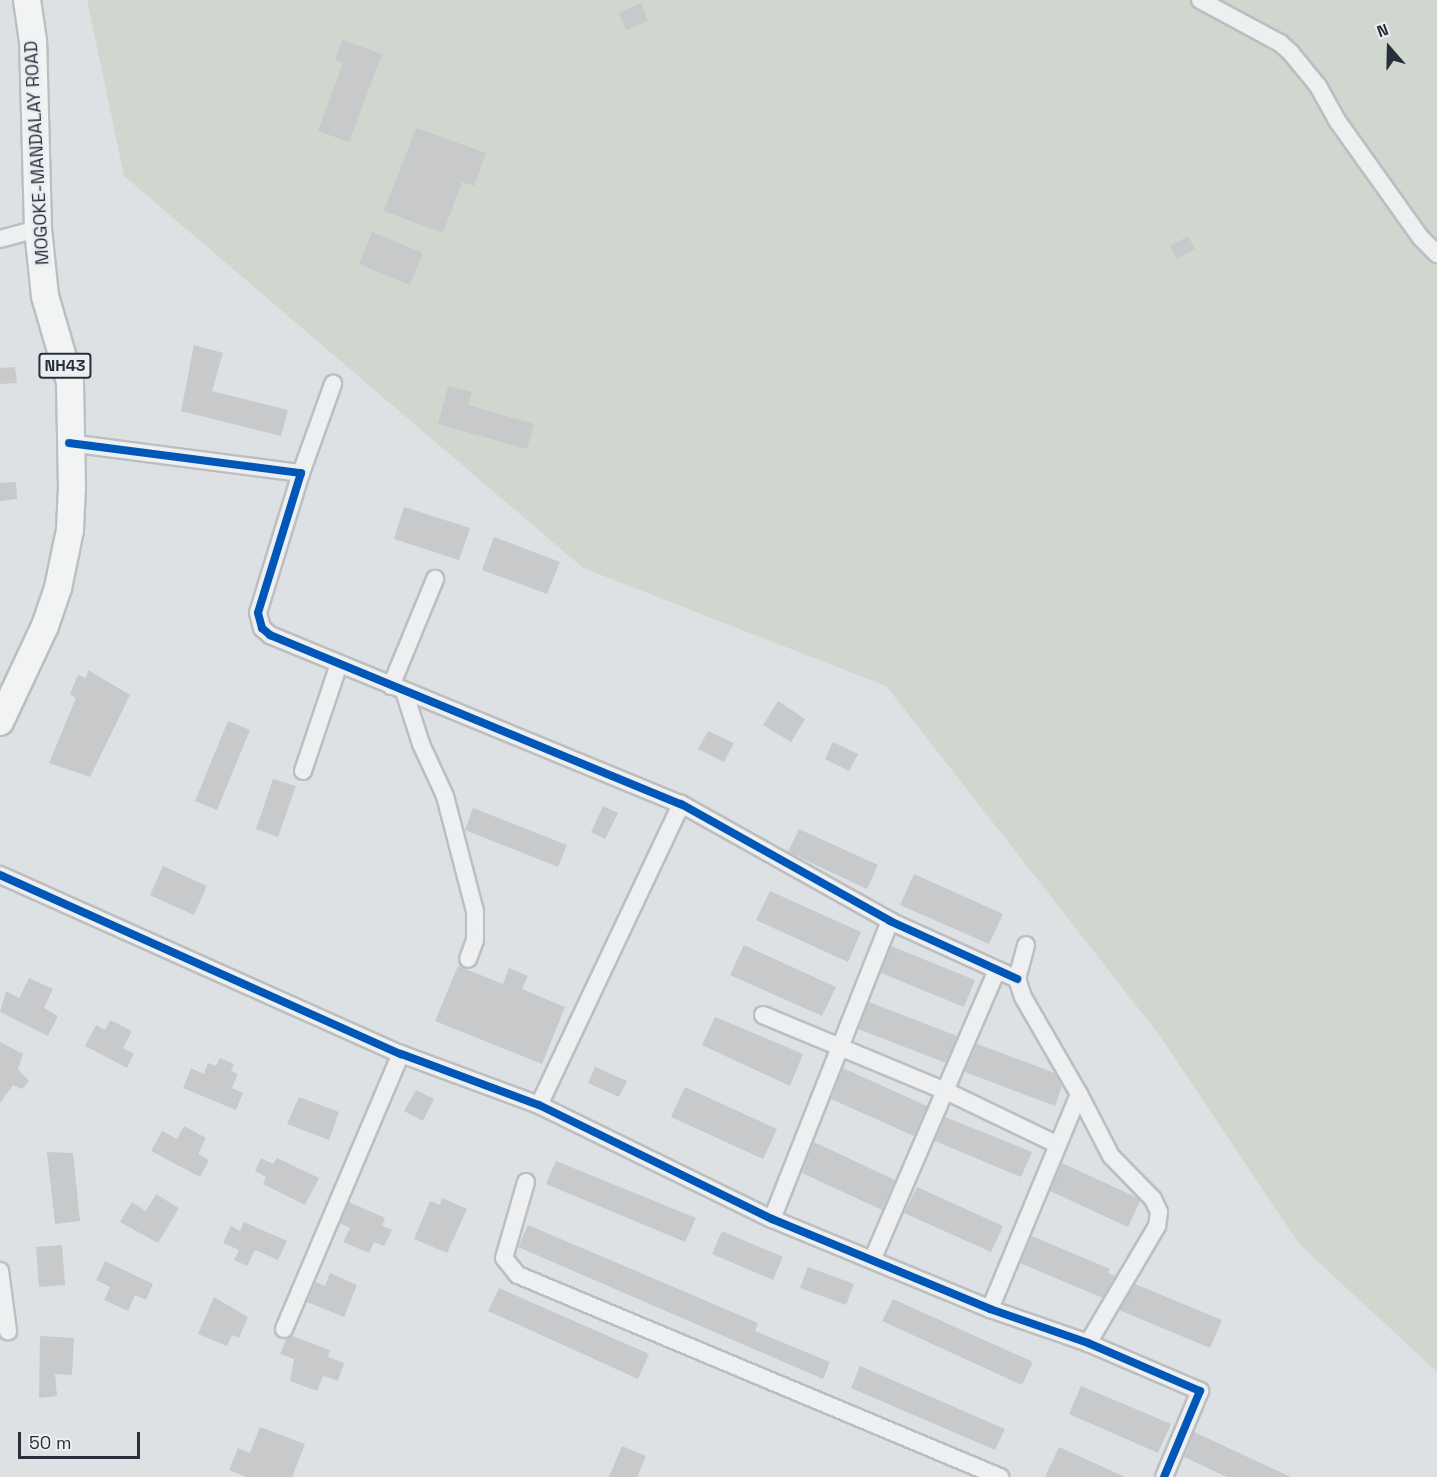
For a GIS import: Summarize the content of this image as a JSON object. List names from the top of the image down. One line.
{"streets":{"highway":["MOGOKE-MANDALAY ROAD","NH43"]},"scale_bar":"50 m","north":"top"}
